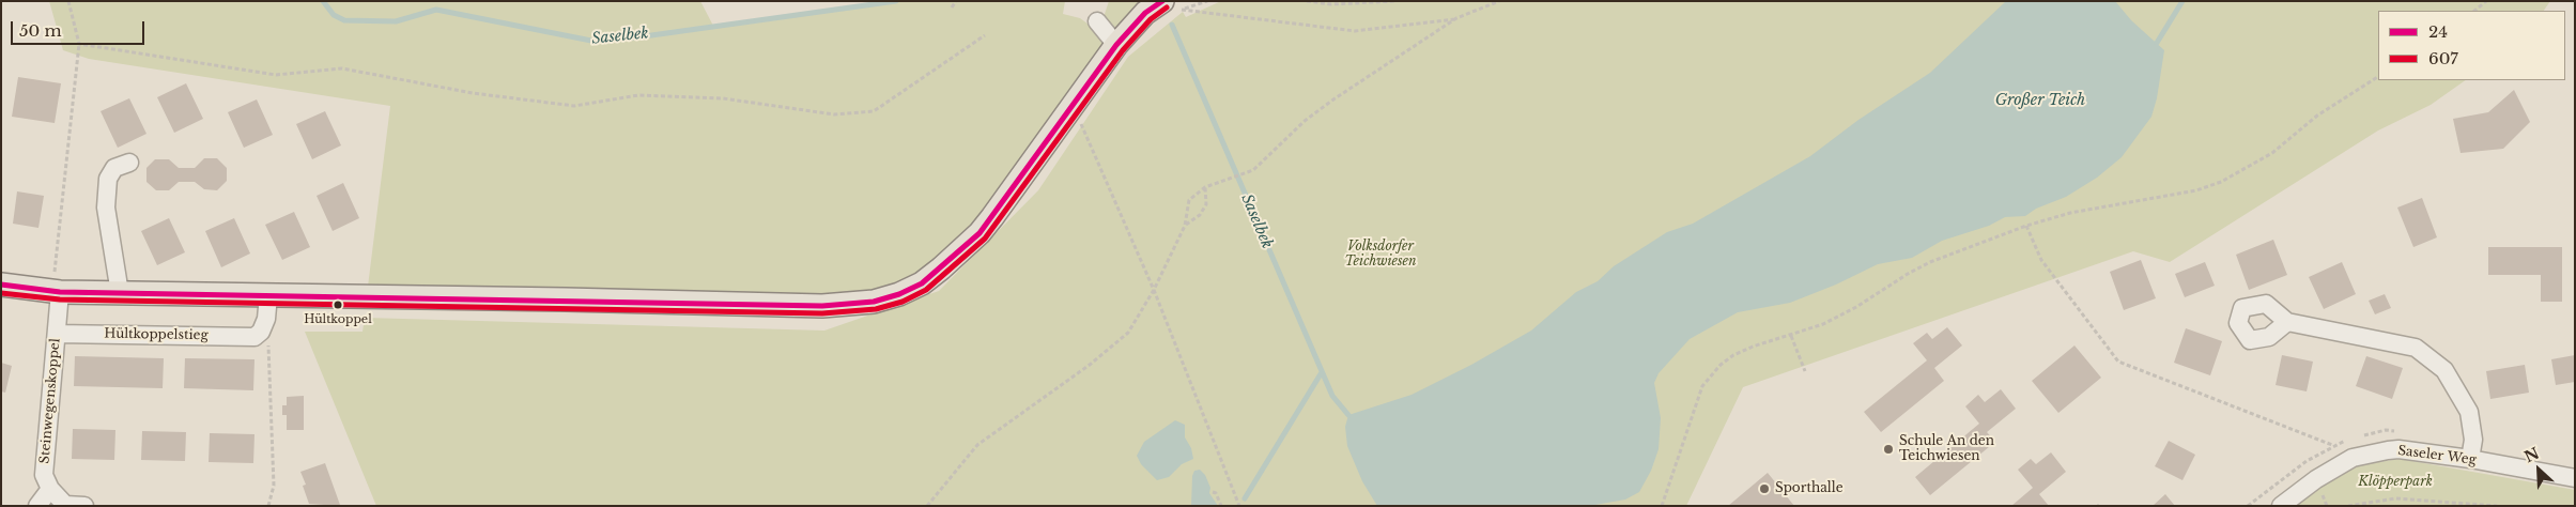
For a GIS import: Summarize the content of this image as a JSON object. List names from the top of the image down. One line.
{"streets":{"street":["Hültkoppelstieg","Steinwegenskoppel","Saseler Weg"]},"crossings":[["Hültkoppelstieg","Steinwegenskoppel"]],"water":["Saselbek","Großer Teich"],"parks":["Volksdorfer Teichwiesen","Klöpperpark"],"places":["Hültkoppel","Schule An den Teichwiesen","Sporthalle"],"lines":["transit line 24","transit line 607"],"legend":["24","607"],"scale_bar":"50 m","north":"top left"}
